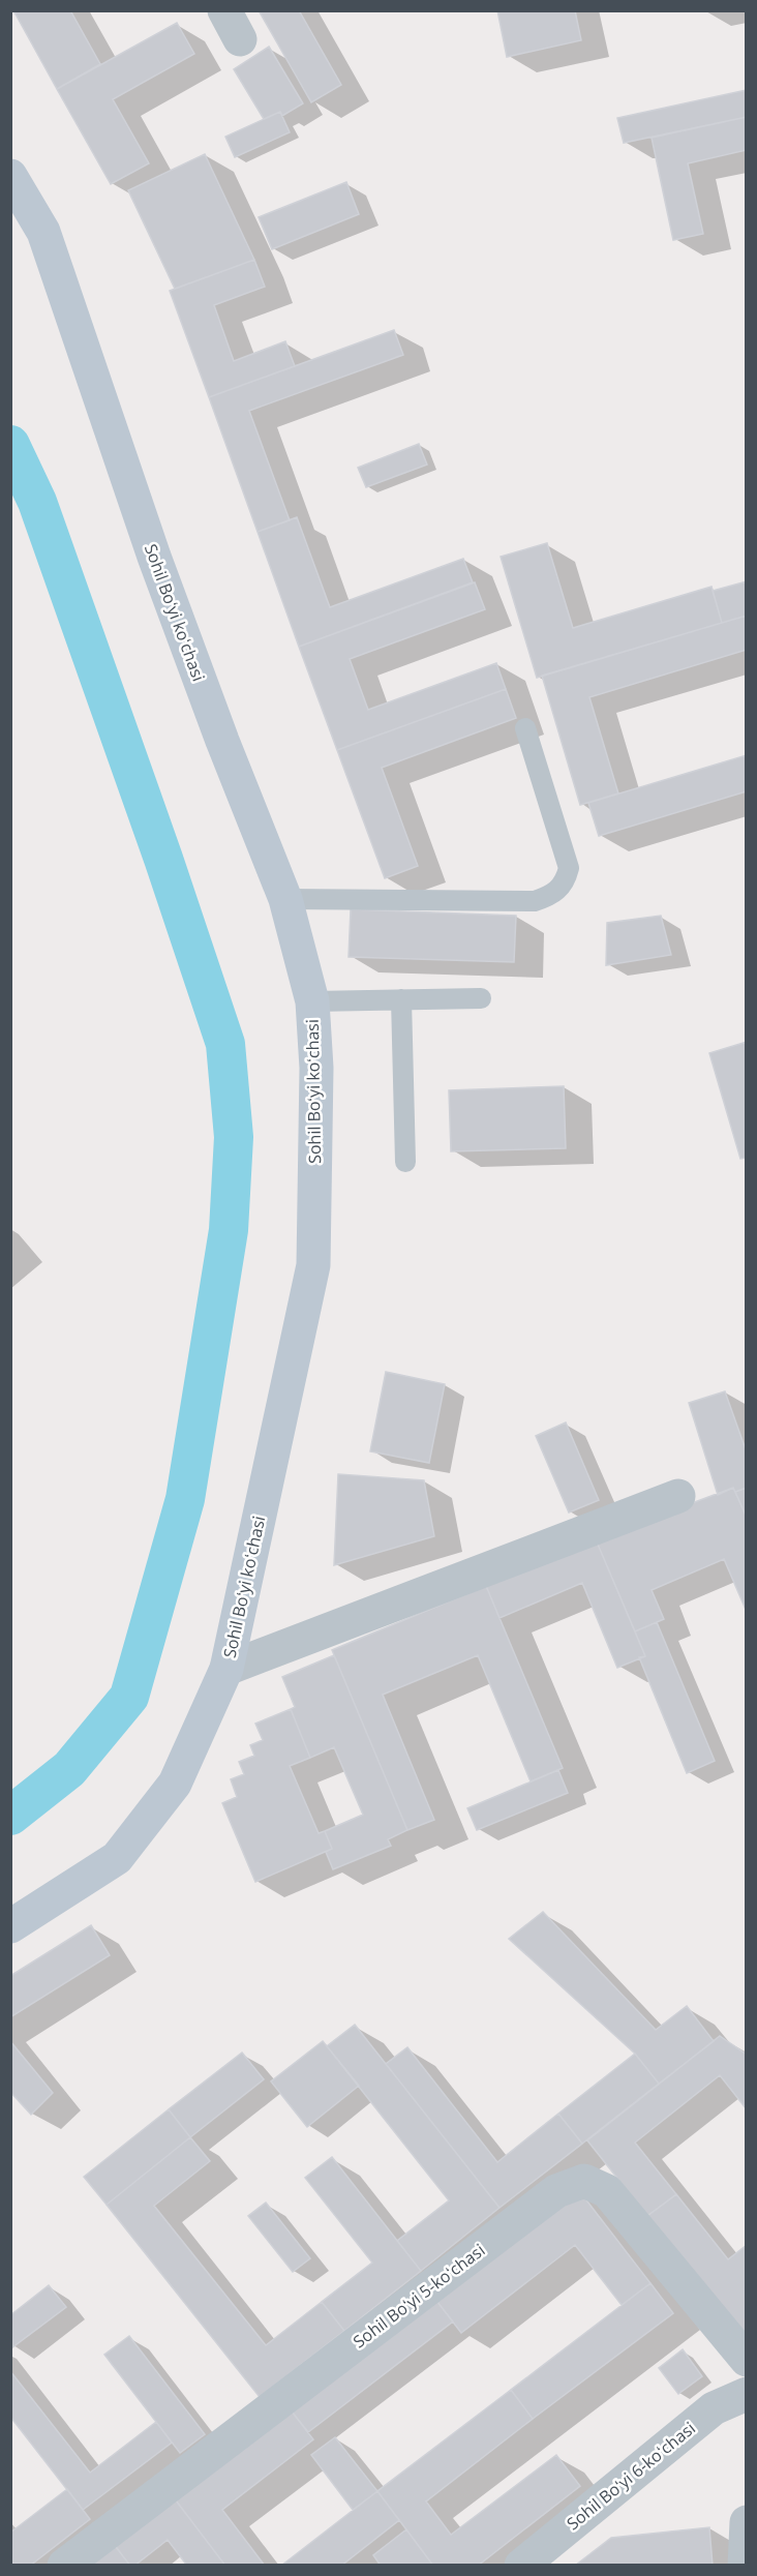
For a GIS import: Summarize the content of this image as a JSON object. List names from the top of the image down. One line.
{"streets":{"main road":["Sohil Boʻyi koʻchasi"],"street":["Sohil Boʻyi 5-koʻchasi","Sohil Boʻyi 6-koʻchasi"]}}
